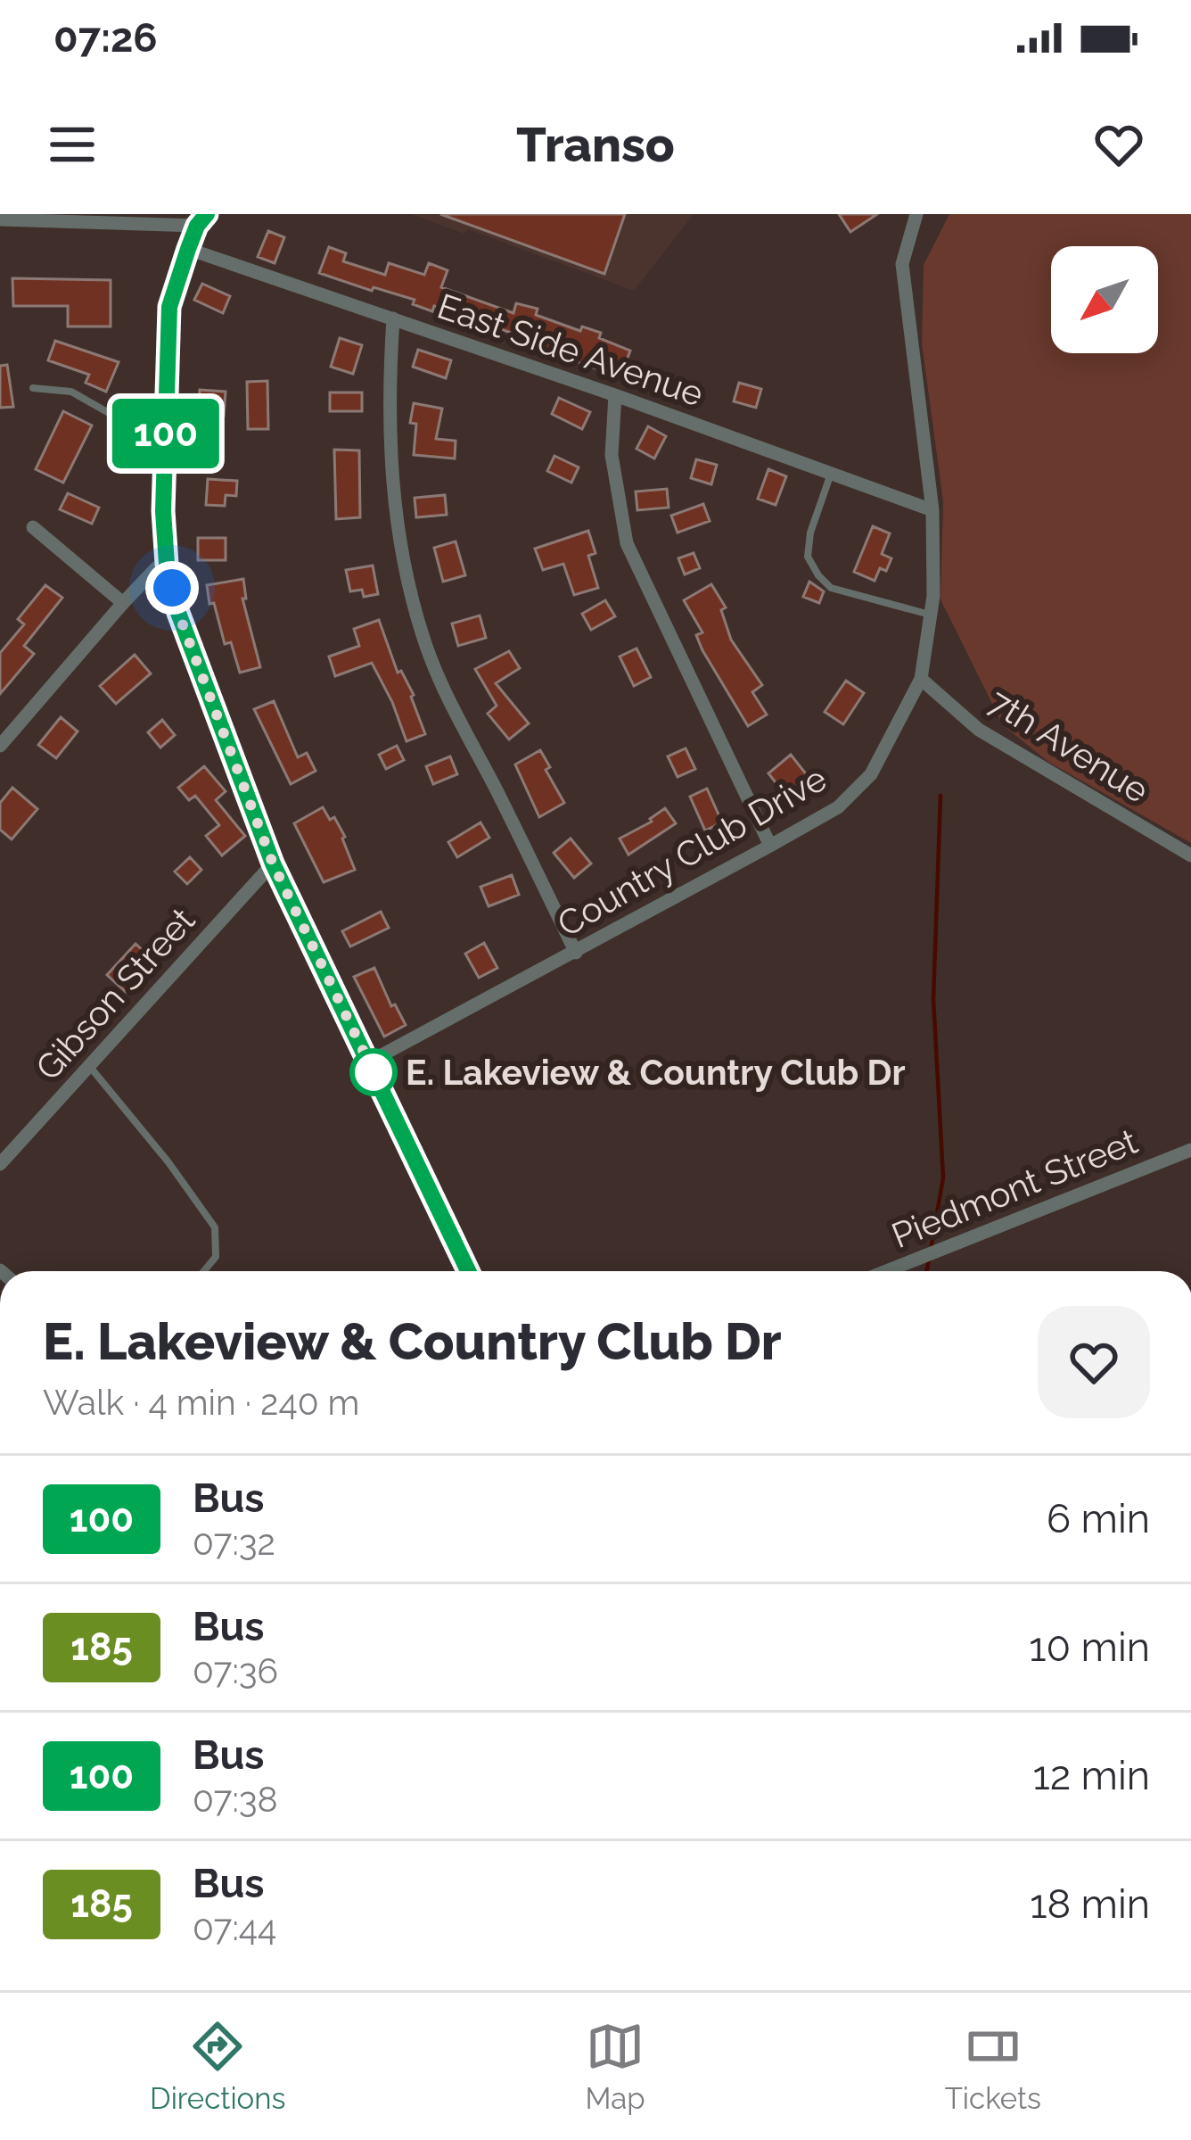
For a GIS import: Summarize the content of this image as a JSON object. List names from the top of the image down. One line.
{"streets":{"street":["East Side Avenue","7th Avenue","Country Club Drive","Gibson Street","Piedmont Street"]},"crossings":[["East Side Avenue","Country Club Drive"],["7th Avenue","Country Club Drive"]],"places":["E. Lakeview & Country Club Dr"],"lines":["bus line 100"],"north":"bottom left","page":{"status":"07:26","header":"Transo","on_map":"100","heading":["E. Lakeview & Country Club Dr","Walk · 4 min · 240 m"],"list":[{"mark":"100","name":"Bus","note":"07:32","value":"6 min"},{"mark":"185","name":"Bus","note":"07:36","value":"10 min"},{"mark":"100","name":"Bus","note":"07:38","value":"12 min"},{"mark":"185","name":"Bus","note":"07:44","value":"18 min"}],"tabs":["Directions","Map","Tickets"]}}
